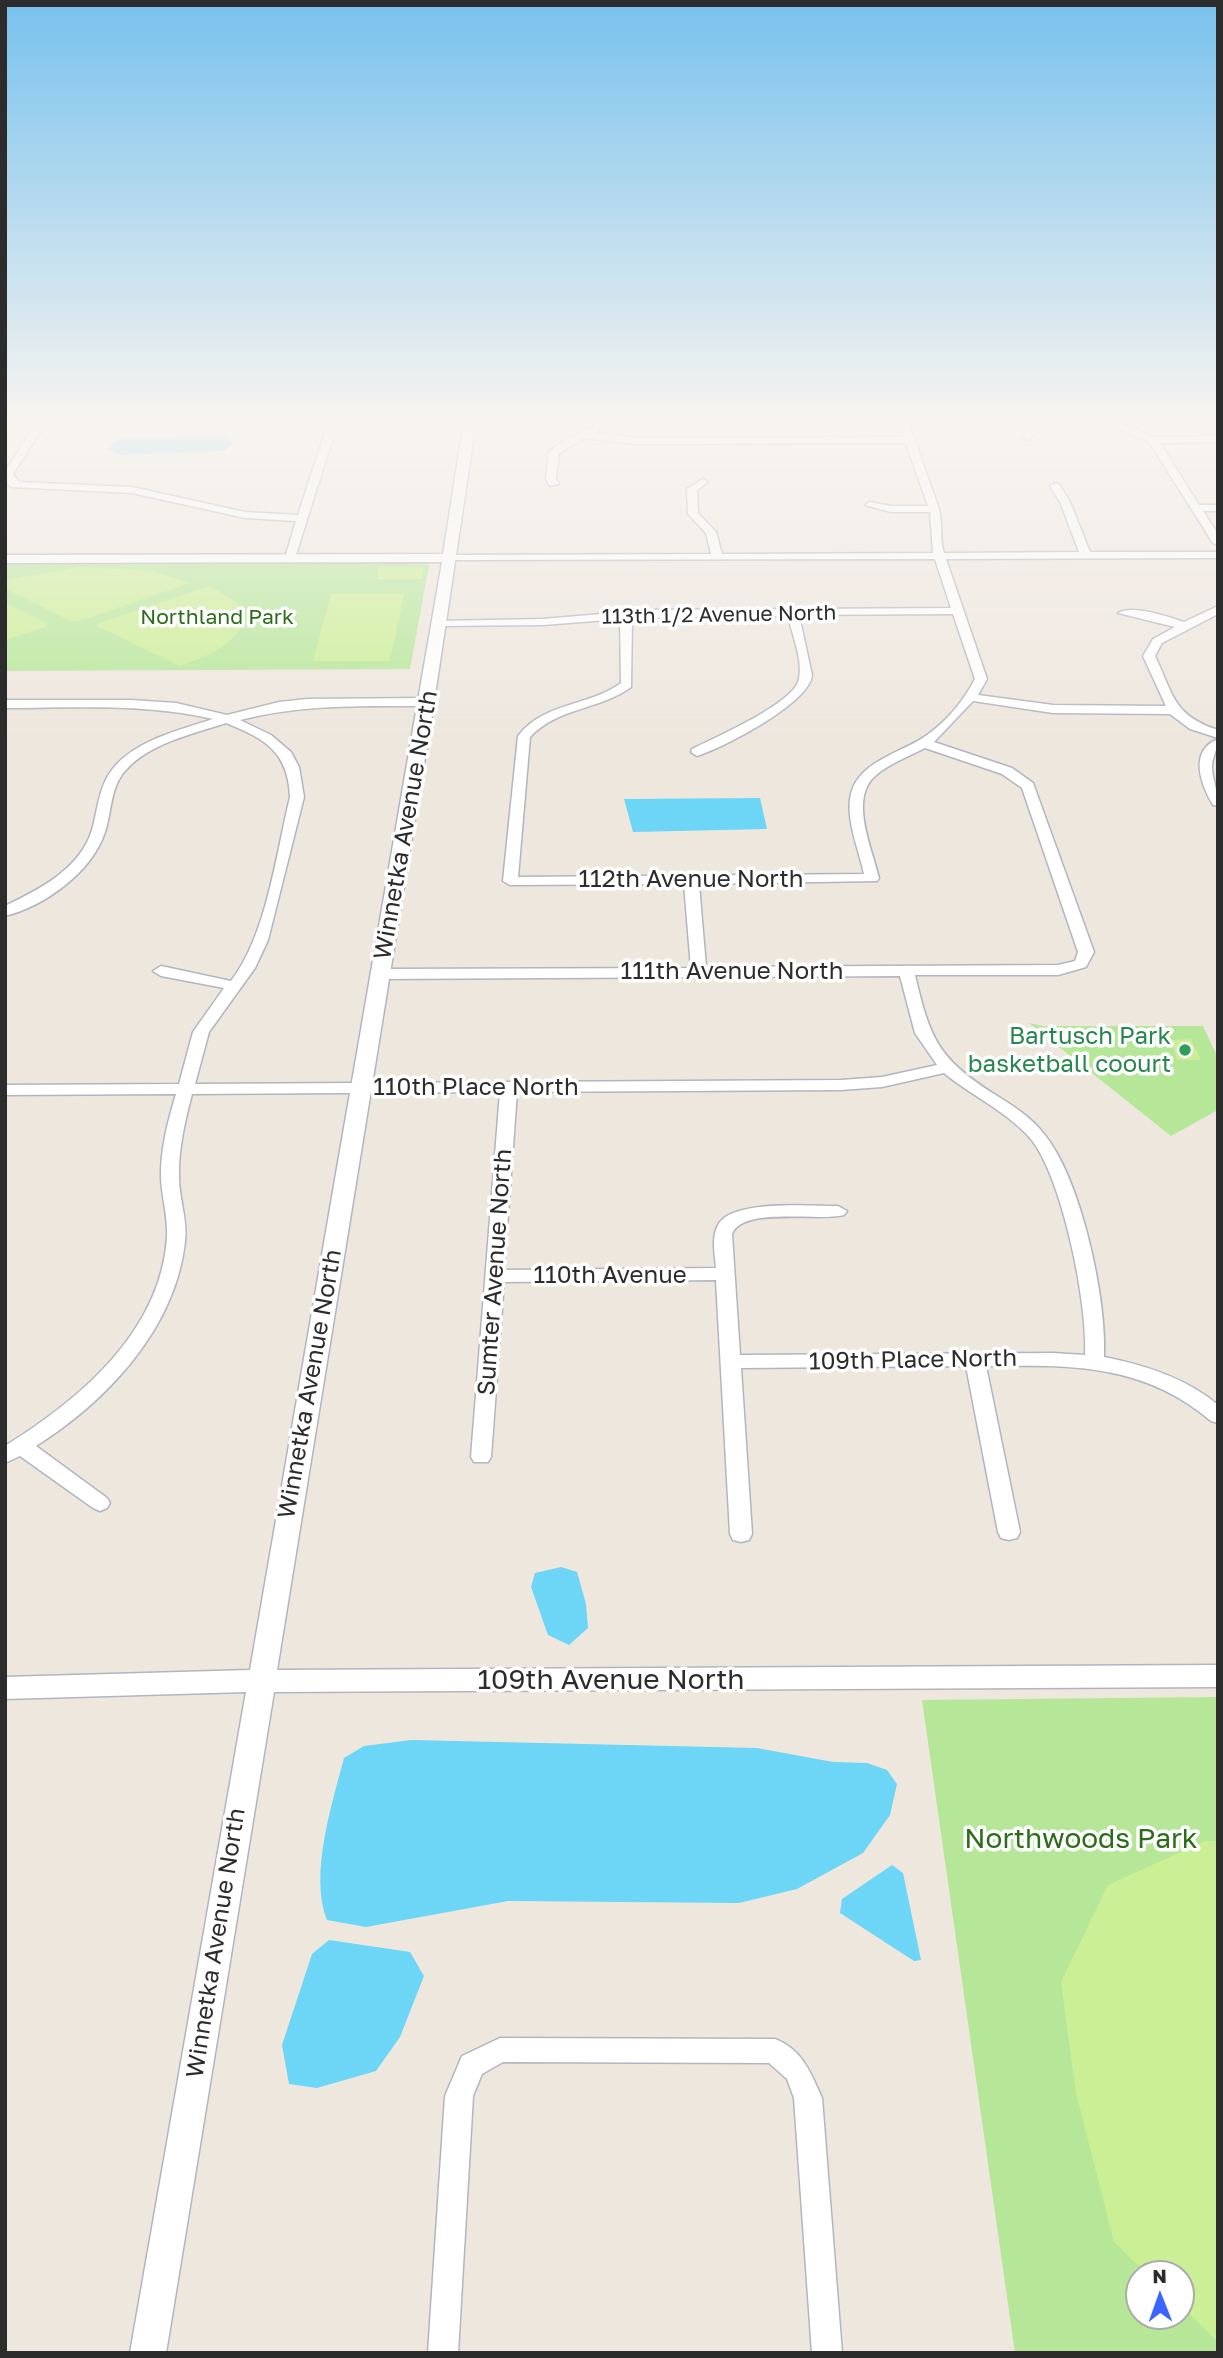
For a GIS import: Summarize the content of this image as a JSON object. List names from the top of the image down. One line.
{"streets":{"street":["113th 1/2 Avenue North","Winnetka Avenue North","112th Avenue North","111th Avenue North","110th Place North","Sumter Avenue North","110th Avenue","109th Place North","109th Avenue North"]},"crossings":[["113th 1/2 Avenue North","Winnetka Avenue North"],["113th 1/2 Avenue North","112th Avenue North"],["Winnetka Avenue North","111th Avenue North"],["Winnetka Avenue North","110th Place North"],["Winnetka Avenue North","109th Avenue North"],["112th Avenue North","111th Avenue North"],["110th Place North","Sumter Avenue North"],["Sumter Avenue North","110th Avenue"]],"parks":["Northland Park","Northwoods Park"],"places":["Bartusch Park basketball coourt"],"north":"top"}
